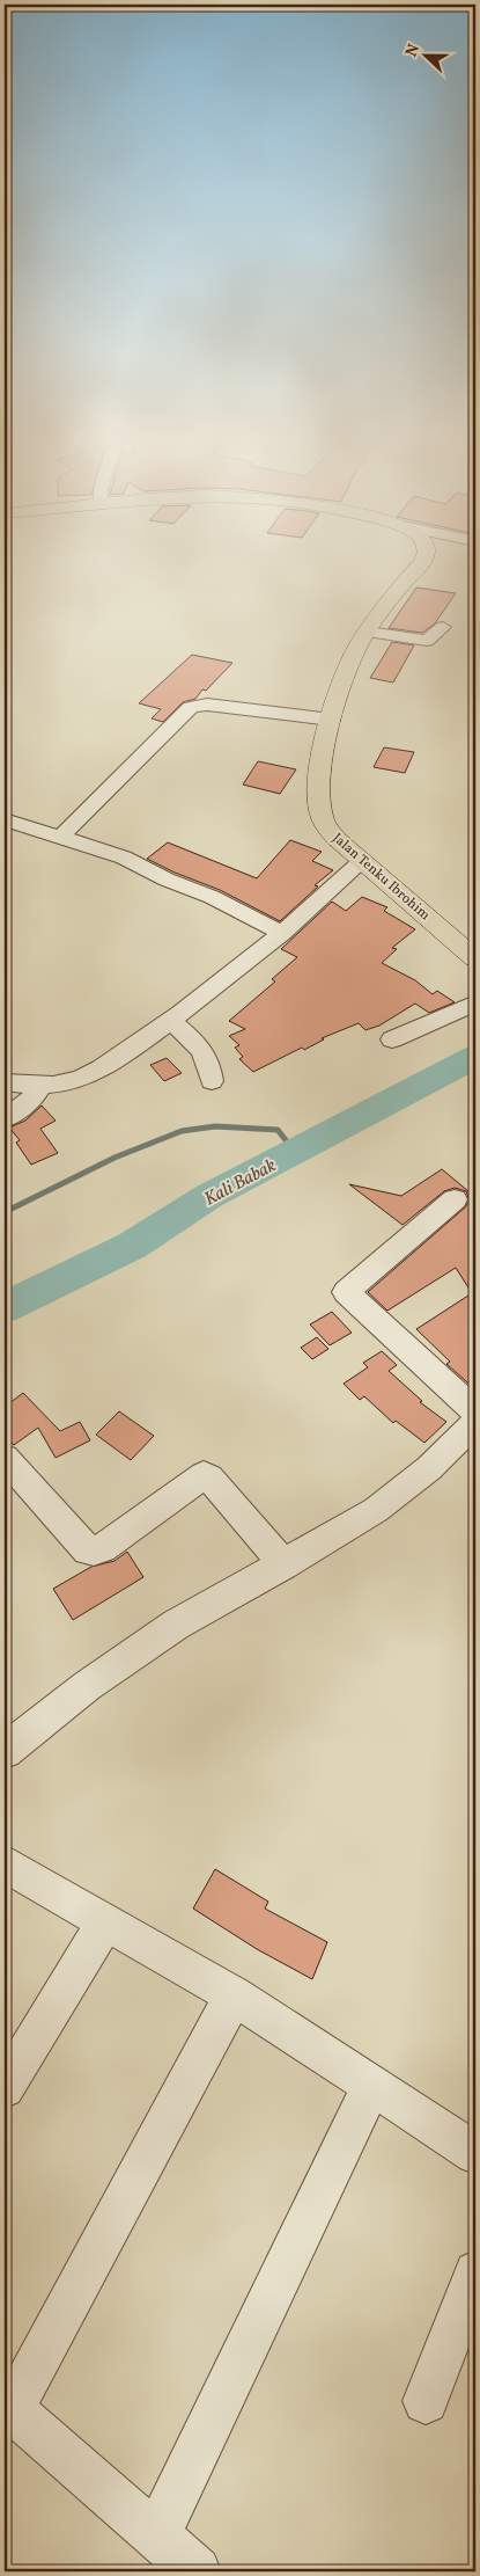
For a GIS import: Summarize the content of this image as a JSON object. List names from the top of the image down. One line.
{"streets":{"main road":["Jalan Tenku Ibrohim"]},"water":["Kali Babak"],"north":"left"}
